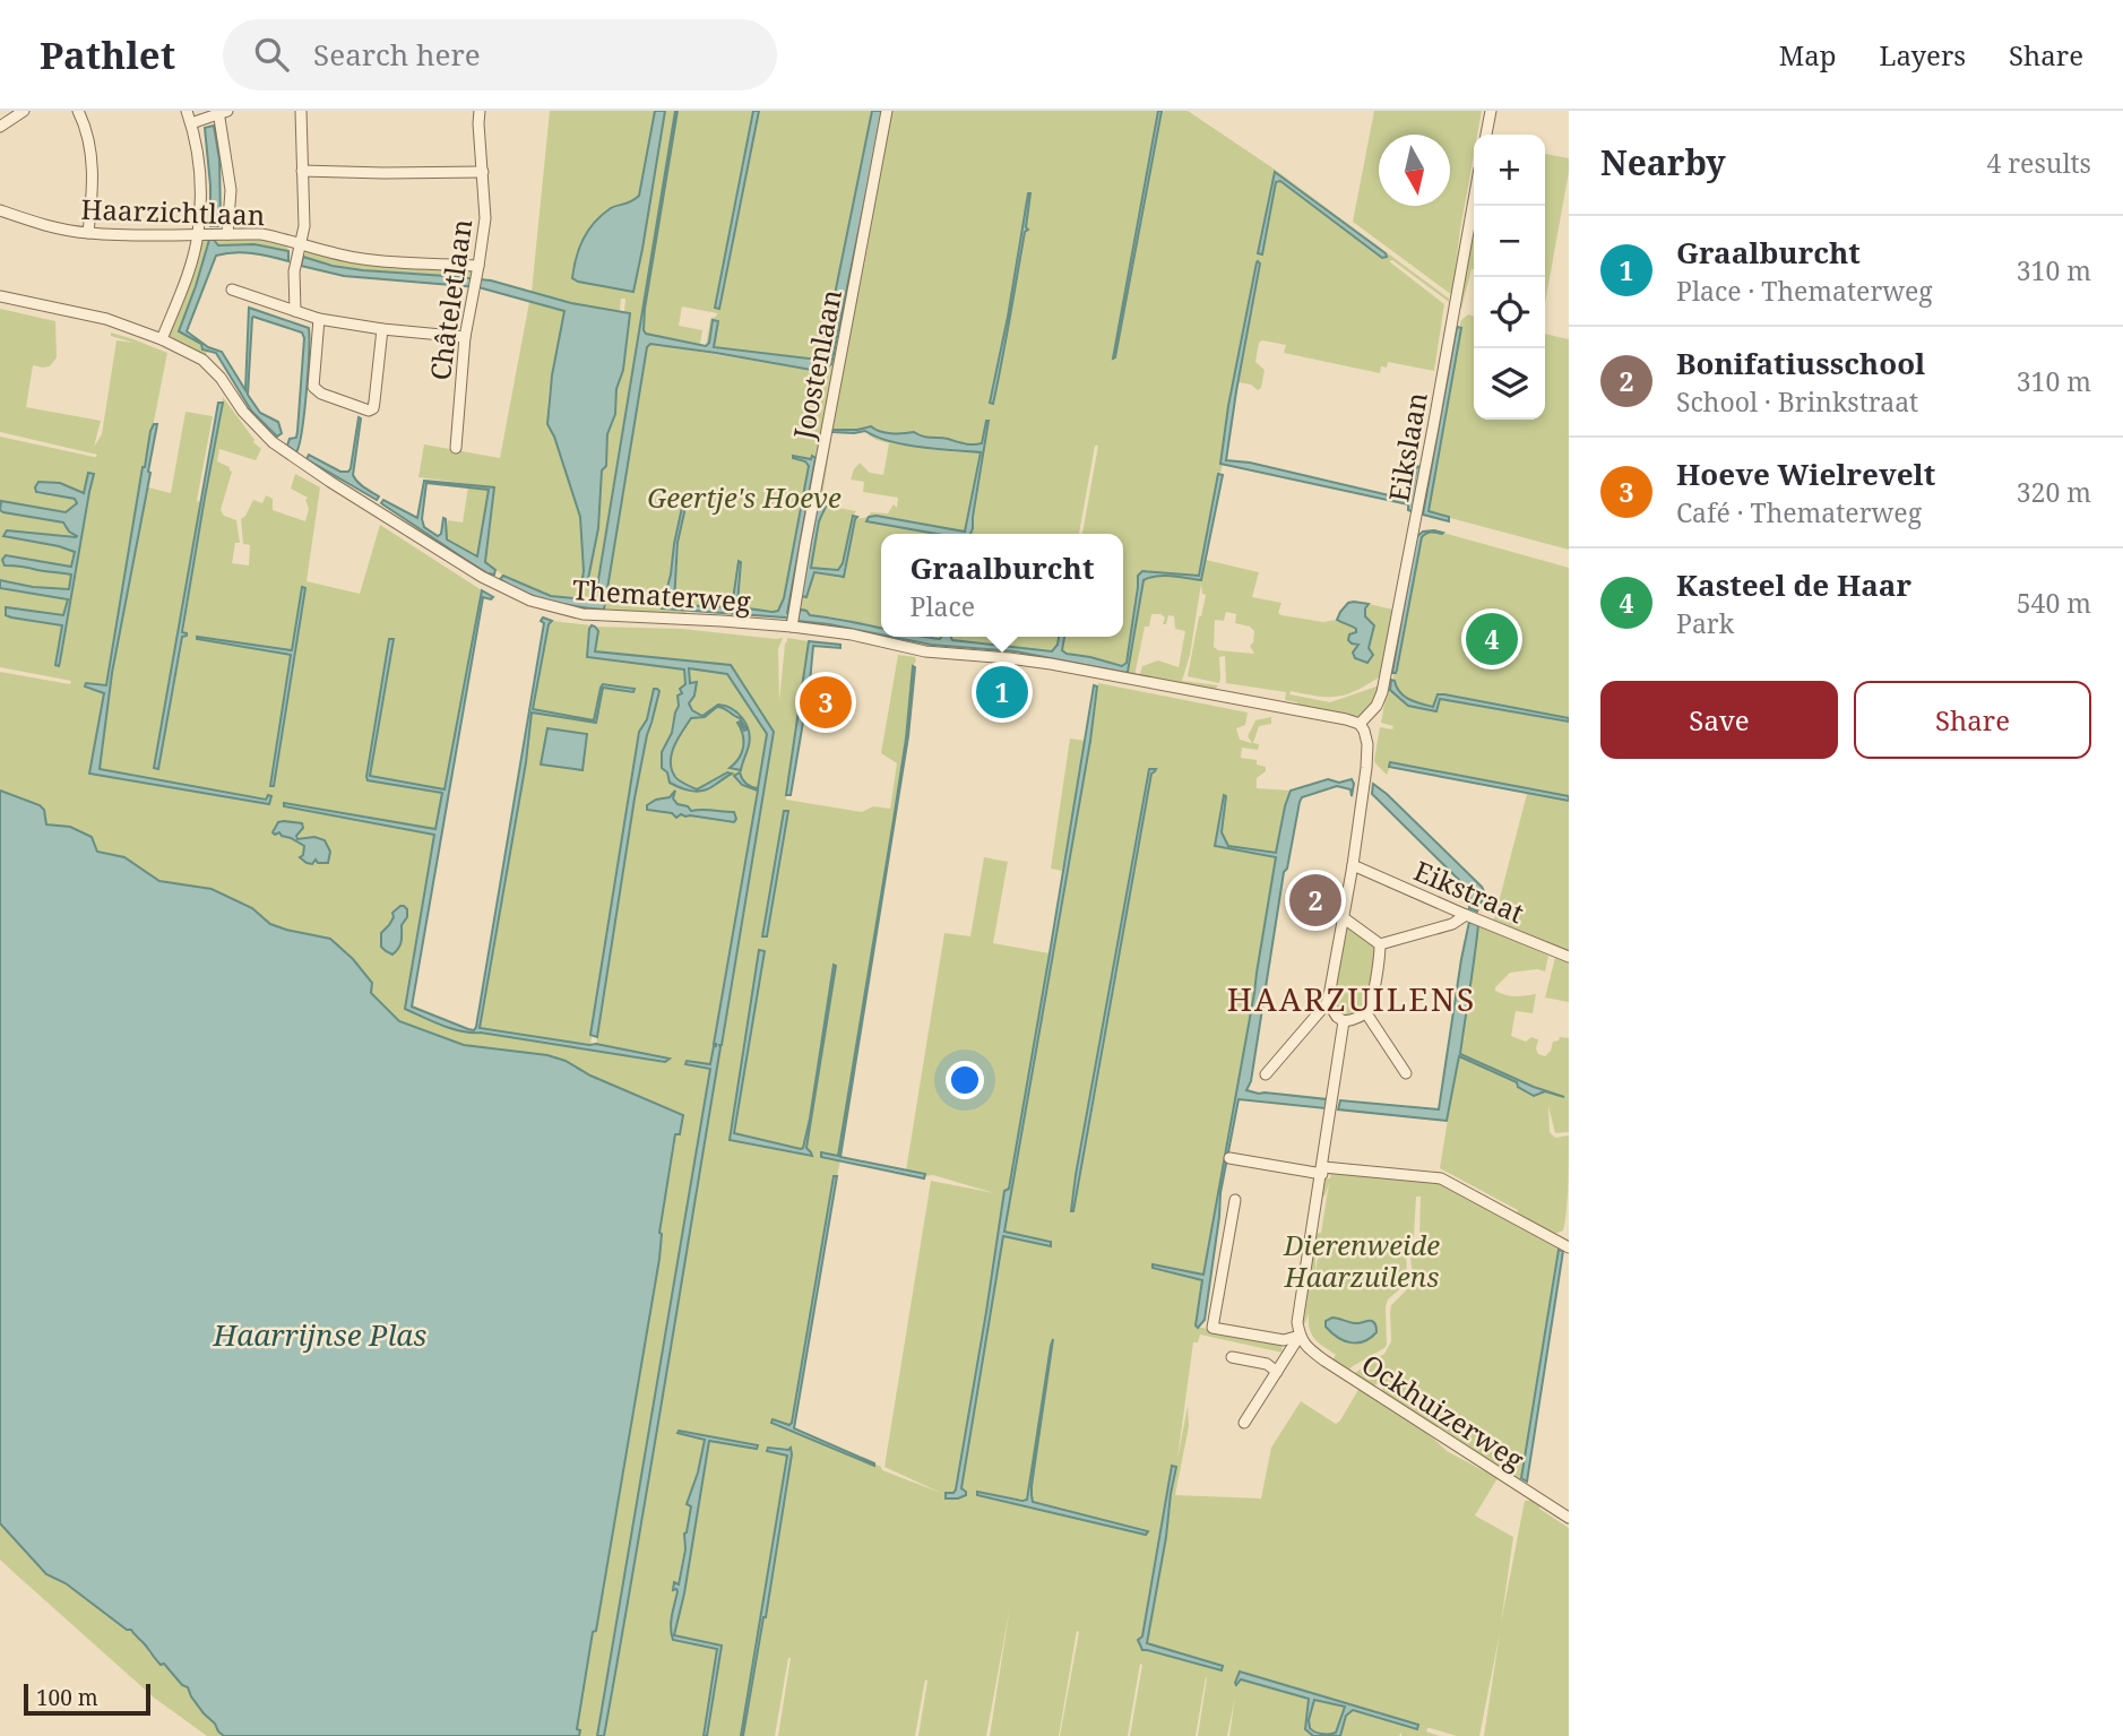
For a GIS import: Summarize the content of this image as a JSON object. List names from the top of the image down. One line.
{"streets":{"street":["Haarzichtlaan","Châteletlaan","Joostenlaan","Eikslaan","Thematerweg","Eikstraat","Ockhuizerweg"]},"crossings":[["Haarzichtlaan","Châteletlaan"],["Joostenlaan","Thematerweg"],["Eikslaan","Thematerweg"]],"districts":["HAARZUILENS"],"water":["Haarrijnse Plas"],"parks":["Geertje's Hoeve","Dierenweide Haarzuilens"],"scale_bar":"100 m","north":"bottom","page":{"header":"Pathlet","search":"Search here","nav":["Map","Layers","Share"],"heading":["Nearby","4 results"],"map_buttons":["+","−"],"list":[{"mark":"1","name":"Graalburcht","note":"Place · Thematerweg","value":"310 m"},{"mark":"2","name":"Bonifatiusschool","note":"School · Brinkstraat","value":"310 m"},{"mark":"3","name":"Hoeve Wielrevelt","note":"Café · Thematerweg","value":"320 m"},{"mark":"4","name":"Kasteel de Haar","note":"Park","value":"540 m"}],"popup":["Graalburcht","Place"],"pins":["4","1","3","2"],"buttons":["Save","Share"],"scale":"100 m"}}
